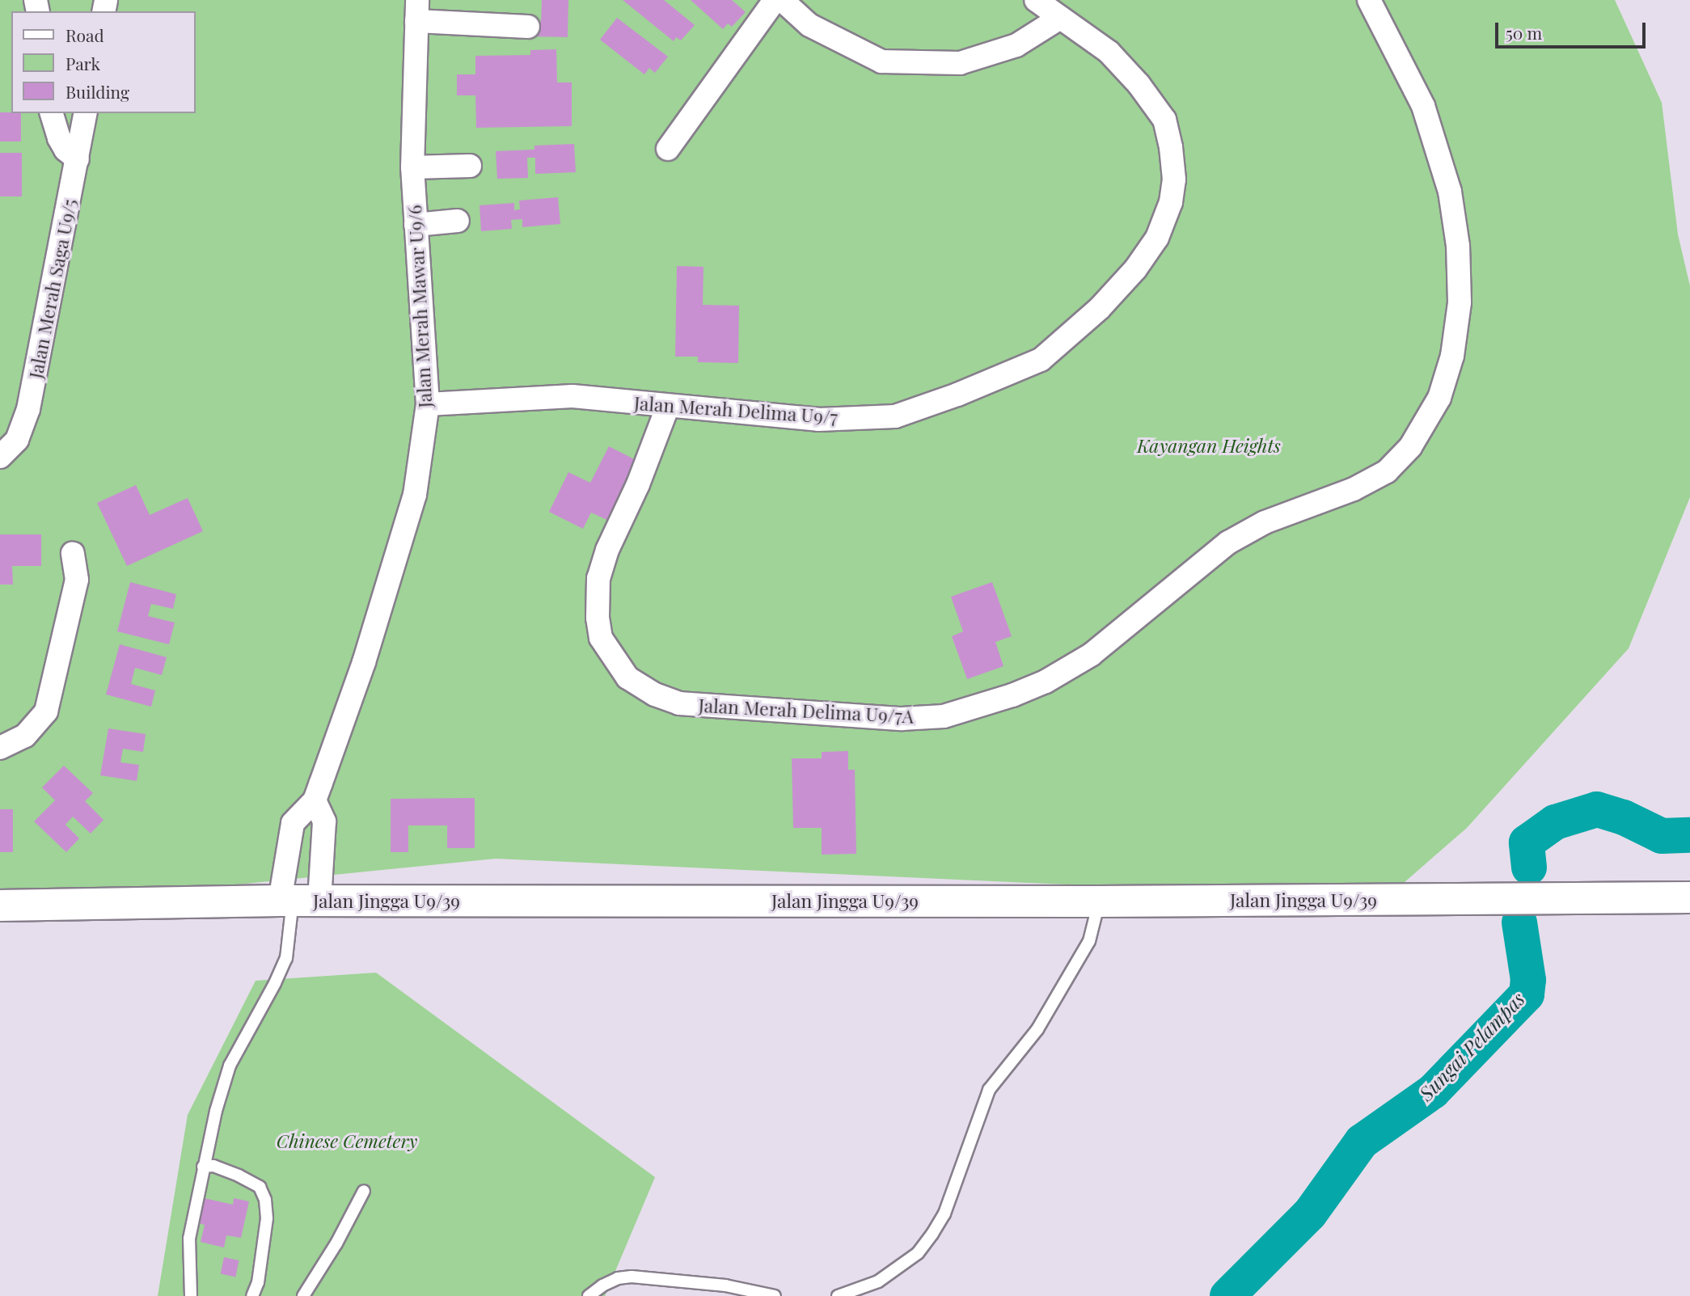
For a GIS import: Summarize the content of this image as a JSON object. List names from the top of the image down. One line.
{"streets":{"street":["Jalan Merah Saga U9/5","Jalan Merah Mawar U9/6","Jalan Merah Delima U9/7","Jalan Merah Delima U9/7A","Jalan Jingga U9/39"]},"crossings":[["Jalan Merah Mawar U9/6","Jalan Merah Delima U9/7"],["Jalan Merah Delima U9/7","Jalan Merah Delima U9/7A"]],"water":["Sungai Pelampas"],"parks":["Kayangan Heights","Chinese Cemetery"],"legend":["Road","Park","Building"],"scale_bar":"50 m"}
